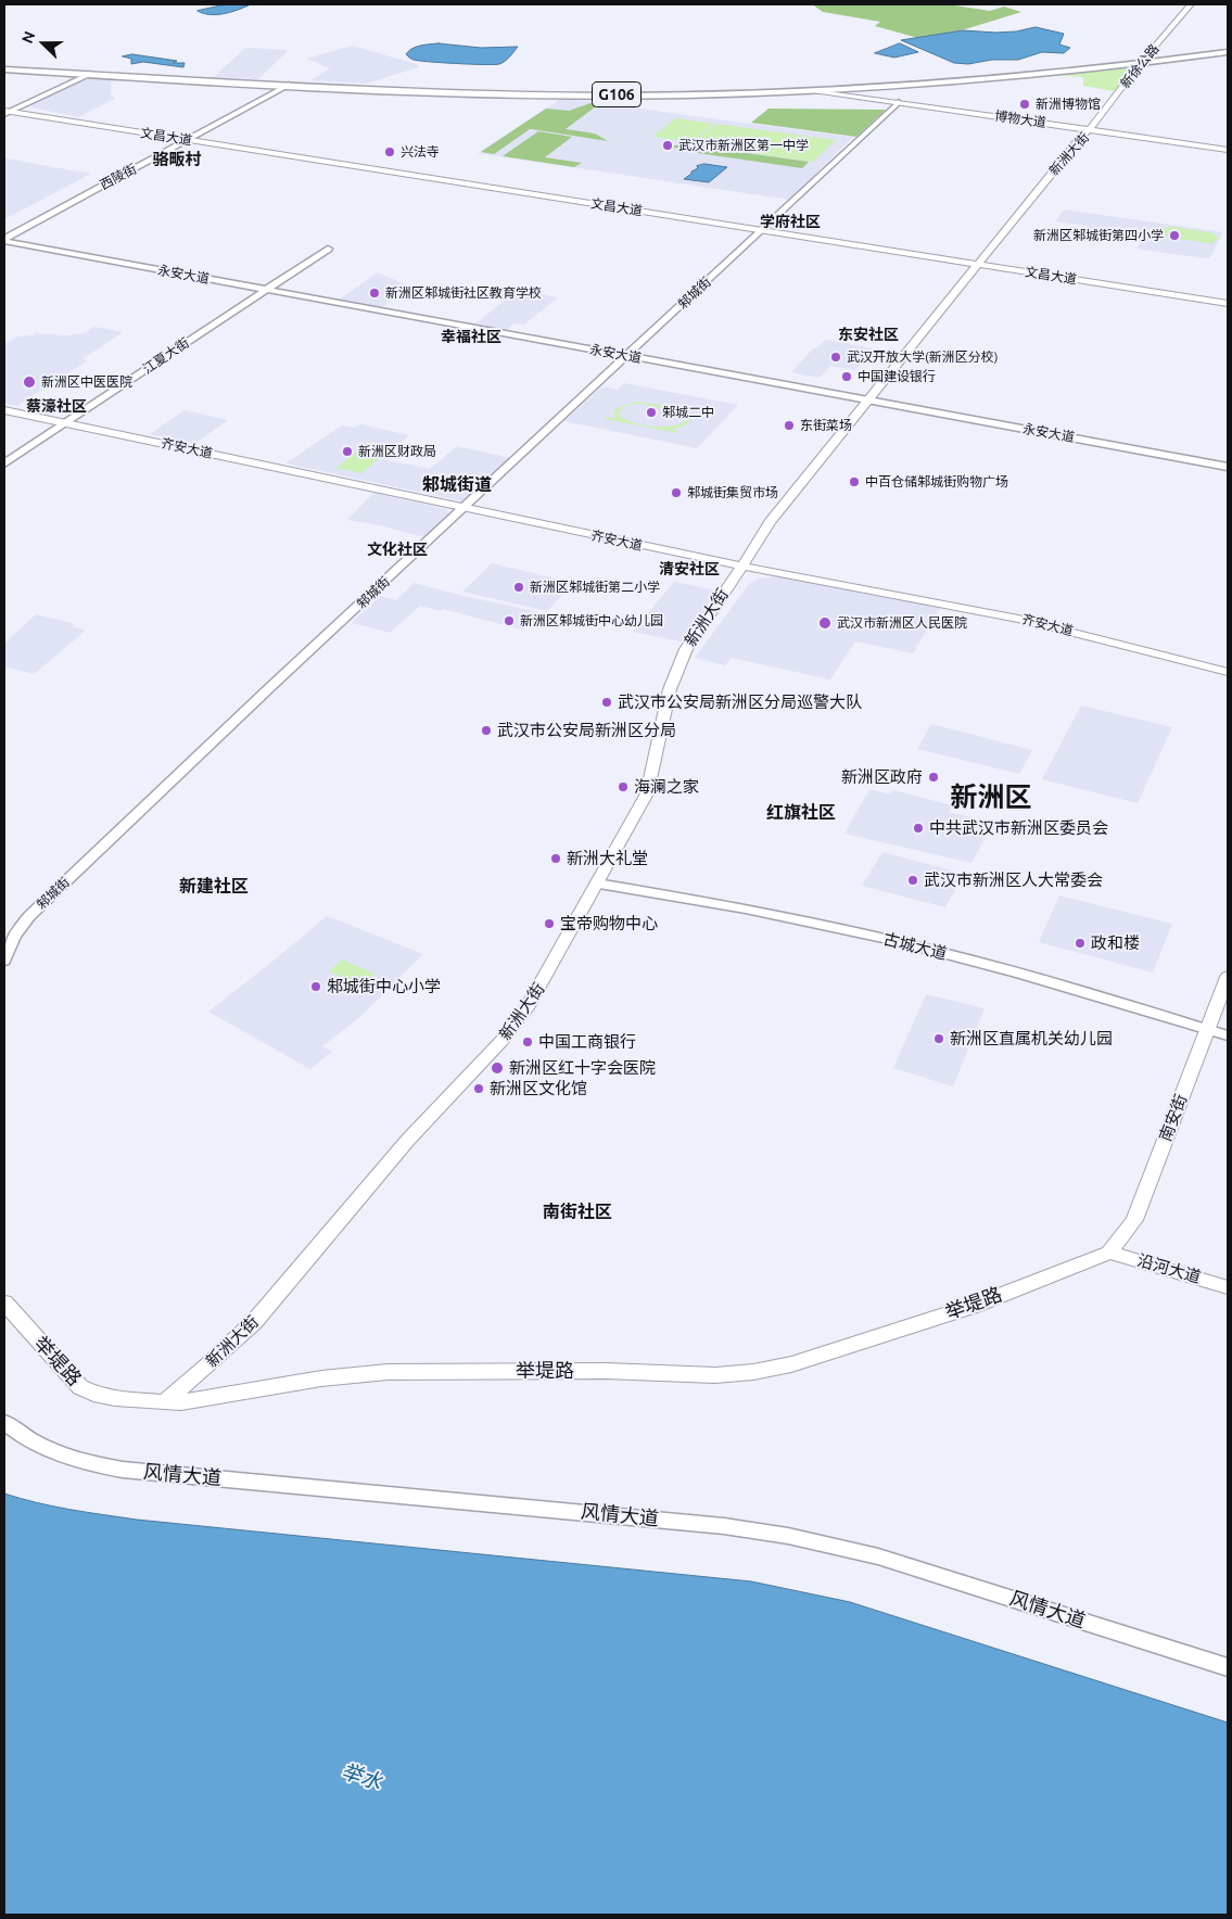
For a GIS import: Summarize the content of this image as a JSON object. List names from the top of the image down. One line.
{"streets":{"highway":["G106"],"main road":["新徐公路","博物大道","文昌大道","新洲大街","齐安大道","南安街","沿河大道","举堤路"],"street":["西陵街","永安大道","邾城街","江夏大街","古城大道","风情大道"]},"crossings":[["新徐公路","G106"],["新徐公路","博物大道"],["新徐公路","新洲大街"],["G106","博物大道"],["G106","西陵街"],["博物大道","新洲大街"],["博物大道","邾城街"],["文昌大道","新洲大街"],["文昌大道","西陵街"],["文昌大道","邾城街"],["新洲大街","永安大道"],["新洲大街","齐安大道"],["新洲大街","古城大道"],["新洲大街","举堤路"],["西陵街","永安大道"],["永安大道","邾城街"],["永安大道","江夏大街"],["邾城街","齐安大道"],["江夏大街","齐安大道"],["古城大道","南安街"],["南安街","沿河大道"],["南安街","举堤路"],["沿河大道","举堤路"]],"districts":["骆畈村","学府社区","东安社区","幸福社区","蔡濠社区","邾城街道","文化社区","清安社区","新洲区","红旗社区","新建社区","南街社区"],"water":["举水"],"places":["新洲博物馆","武汉市新洲区第一中学","兴法寺","新洲区邾城街第四小学","新洲区邾城街社区教育学校","武汉开放大学(新洲区分校)","中国建设银行","新洲区中医医院","邾城二中","东街菜场","新洲区财政局","中百仓储邾城街购物广场","邾城街集贸市场","新洲区邾城街第二小学","新洲区邾城街中心幼儿园","武汉市新洲区人民医院","武汉市公安局新洲区分局巡警大队","武汉市公安局新洲区分局","新洲区政府","海澜之家","中共武汉市新洲区委员会","新洲大礼堂","武汉市新洲区人大常委会","宝帝购物中心","政和楼","邾城街中心小学","新洲区直属机关幼儿园","中国工商银行","新洲区红十字会医院","新洲区文化馆"],"north":"left"}
